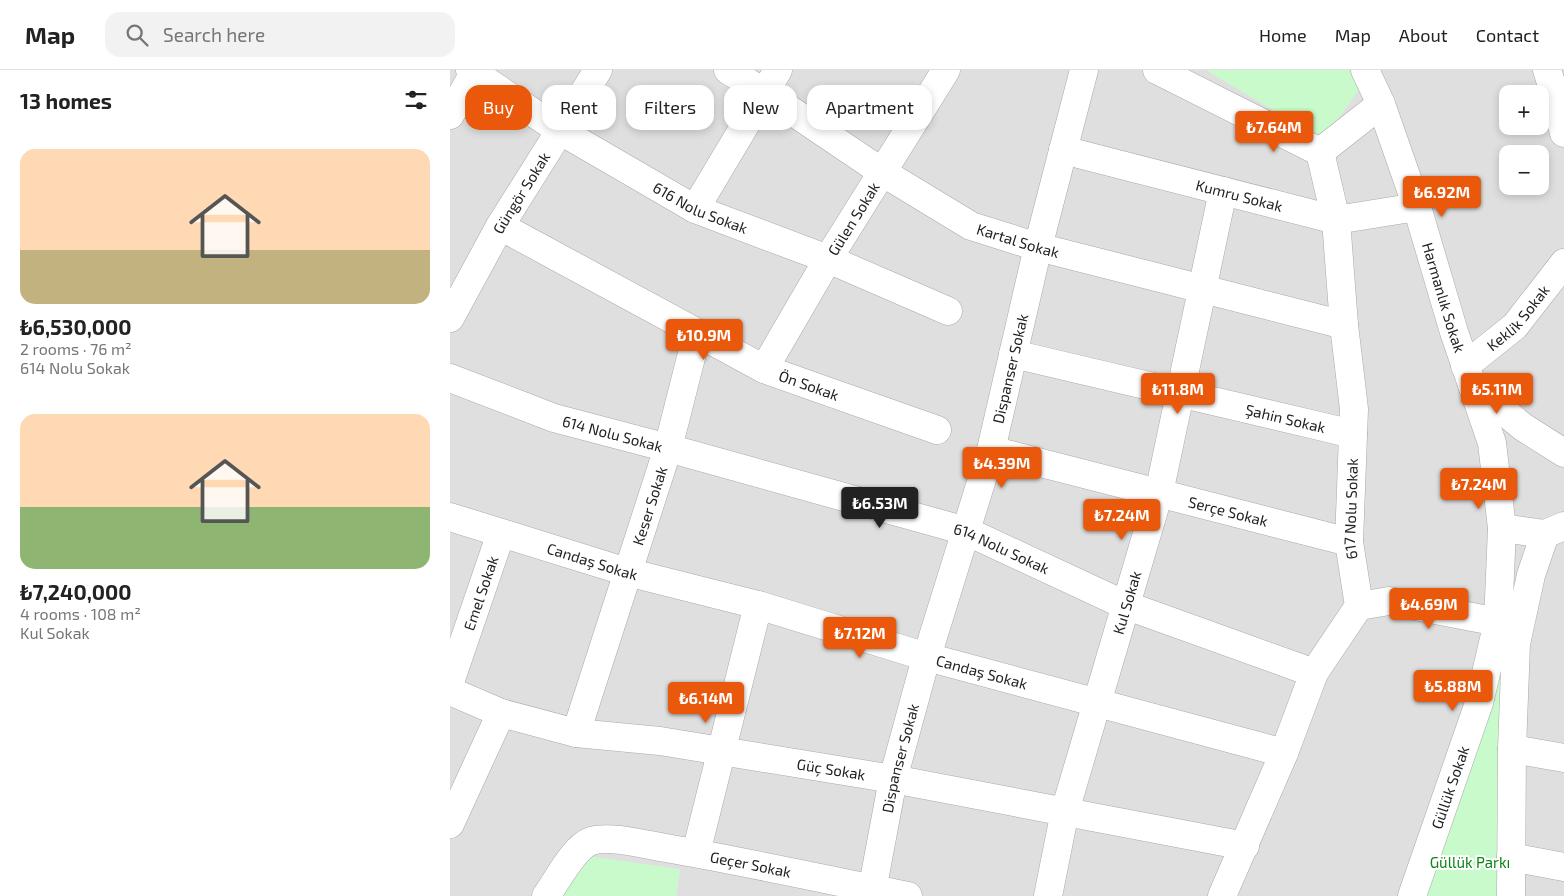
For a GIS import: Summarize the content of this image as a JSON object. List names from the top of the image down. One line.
{"streets":{"street":["Güngör Sokak","Kumru Sokak","616 Nolu Sokak","Gülen Sokak","Kartal Sokak","Harmanlık Sokak","Keklik Sokak","Dispanser Sokak","Ön Sokak","Şahin Sokak","614 Nolu Sokak","Keser Sokak","617 Nolu Sokak","Serçe Sokak","Candaş Sokak","Emel Sokak","Kul Sokak","Güç Sokak","Güllük Sokak","Geçer Sokak"]},"crossings":[["Güngör Sokak","616 Nolu Sokak"],["Güngör Sokak","Ön Sokak"],["Kumru Sokak","Harmanlık Sokak"],["Kumru Sokak","Dispanser Sokak"],["Kumru Sokak","617 Nolu Sokak"],["Kumru Sokak","Kul Sokak"],["616 Nolu Sokak","Gülen Sokak"],["Gülen Sokak","Kartal Sokak"],["Gülen Sokak","Ön Sokak"],["Kartal Sokak","Dispanser Sokak"],["Kartal Sokak","617 Nolu Sokak"],["Kartal Sokak","Kul Sokak"],["Harmanlık Sokak","Keklik Sokak"],["Harmanlık Sokak","Güllük Sokak"],["Dispanser Sokak","Şahin Sokak"],["Dispanser Sokak","614 Nolu Sokak"],["Dispanser Sokak","Serçe Sokak"],["Dispanser Sokak","Candaş Sokak"],["Dispanser Sokak","Güç Sokak"],["Dispanser Sokak","Geçer Sokak"],["Ön Sokak","Keser Sokak"],["Şahin Sokak","617 Nolu Sokak"],["Şahin Sokak","Kul Sokak"],["614 Nolu Sokak","Keser Sokak"],["614 Nolu Sokak","Kul Sokak"],["Keser Sokak","Candaş Sokak"],["Keser Sokak","Güç Sokak"],["617 Nolu Sokak","Serçe Sokak"],["Serçe Sokak","Kul Sokak"],["Candaş Sokak","Emel Sokak"],["Candaş Sokak","Kul Sokak"],["Kul Sokak","Güç Sokak"]],"parks":["Güllük Parkı"],"page":{"header":"Map","search":"Search here","nav":["Home","Map","About","Contact"],"heading":"13 homes","map_buttons":["+","−"],"chip":["Buy","Rent","Filters","New","Apartment"],"price":["₺7.64M","₺6.92M","₺10.9M","₺11.8M","₺5.11M","₺4.39M","₺7.24M","₺6.53M","₺7.24M","₺4.69M","₺7.12M","₺5.88M","₺6.14M"],"list":[{"name":"₺6,530,000","note":"2 rooms · 76 m² · 614 Nolu Sokak"},{"name":"₺7,240,000","note":"4 rooms · 108 m² · Kul Sokak"}]}}
